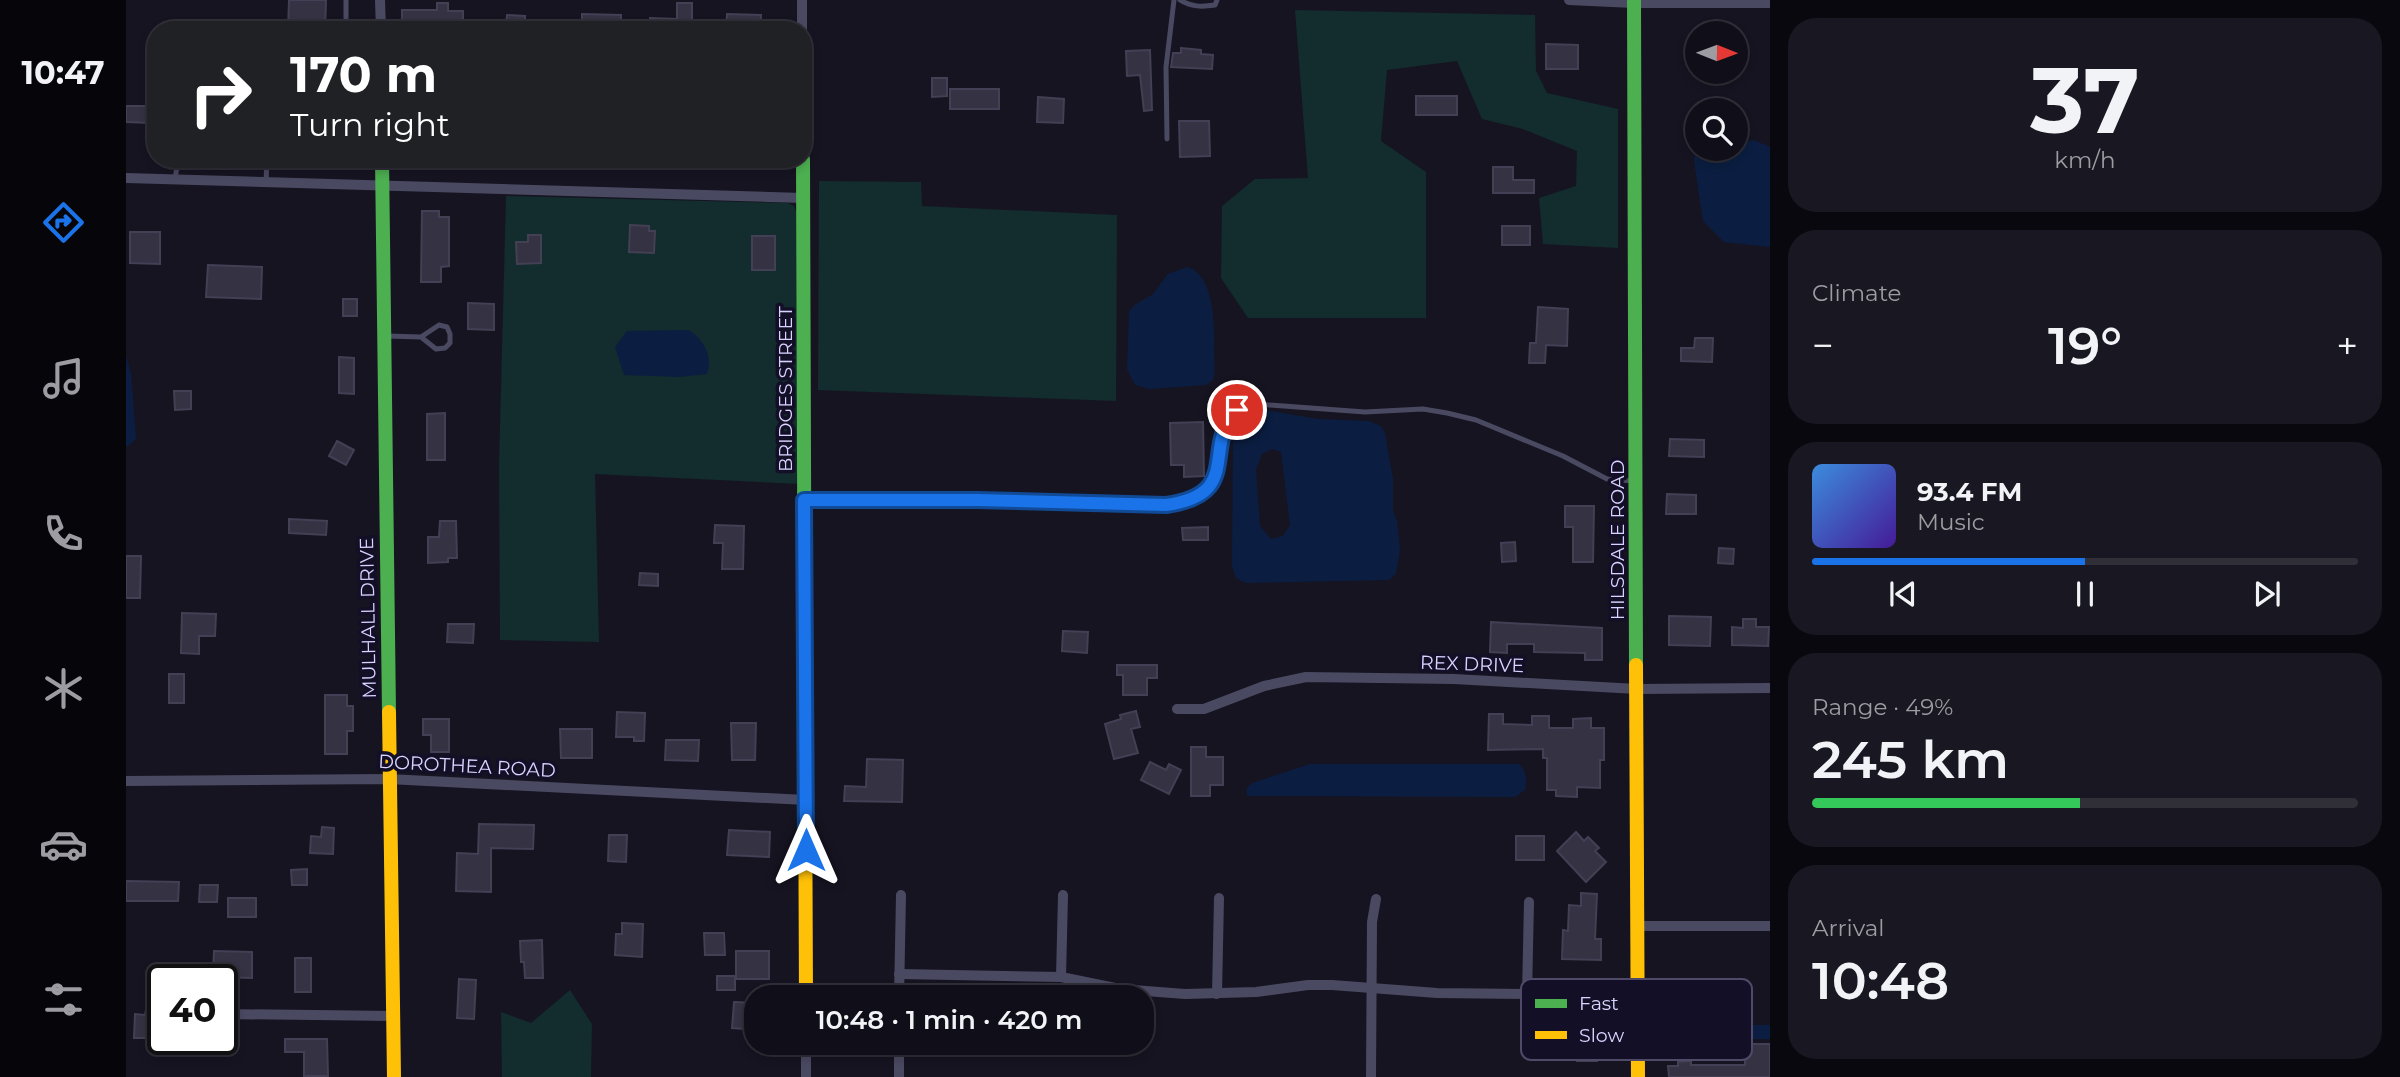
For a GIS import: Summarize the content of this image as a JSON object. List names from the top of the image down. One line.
{"streets":{"street":["BRIDGES STREET","HILSDALE ROAD","MULHALL DRIVE","REX DRIVE","DOROTHEA ROAD"]},"crossings":[["BRIDGES STREET","DOROTHEA ROAD"],["HILSDALE ROAD","REX DRIVE"],["MULHALL DRIVE","DOROTHEA ROAD"]],"legend":["Fast","Slow"],"north":"right","page":{"tabs":"10:47","tile":[["37","km/h"],"Climate",["Range · 49%","245 km"],["Arrival","10:48"]],"turn":["170 m","Turn right"],"heat":["−","19°","+"],"song":["93.4 FM","Music"],"limit":"40","trip":"10:48 · 1 min · 420 m"}}
